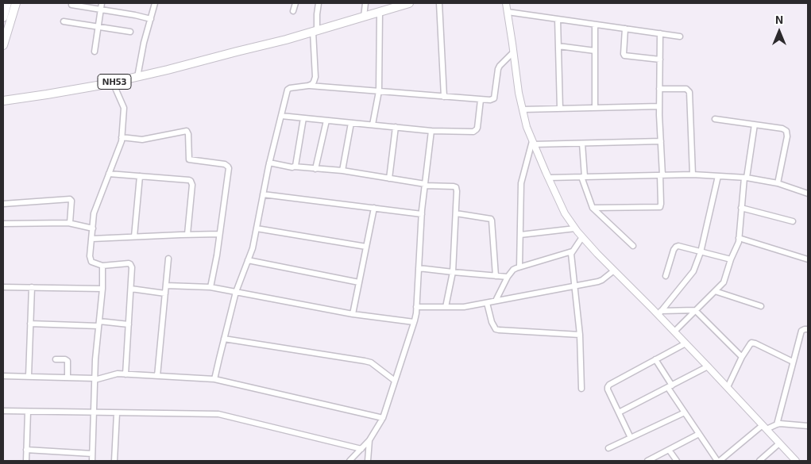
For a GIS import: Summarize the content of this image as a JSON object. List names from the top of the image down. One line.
{"streets":{"main road":["NH53"]},"north":"top"}
